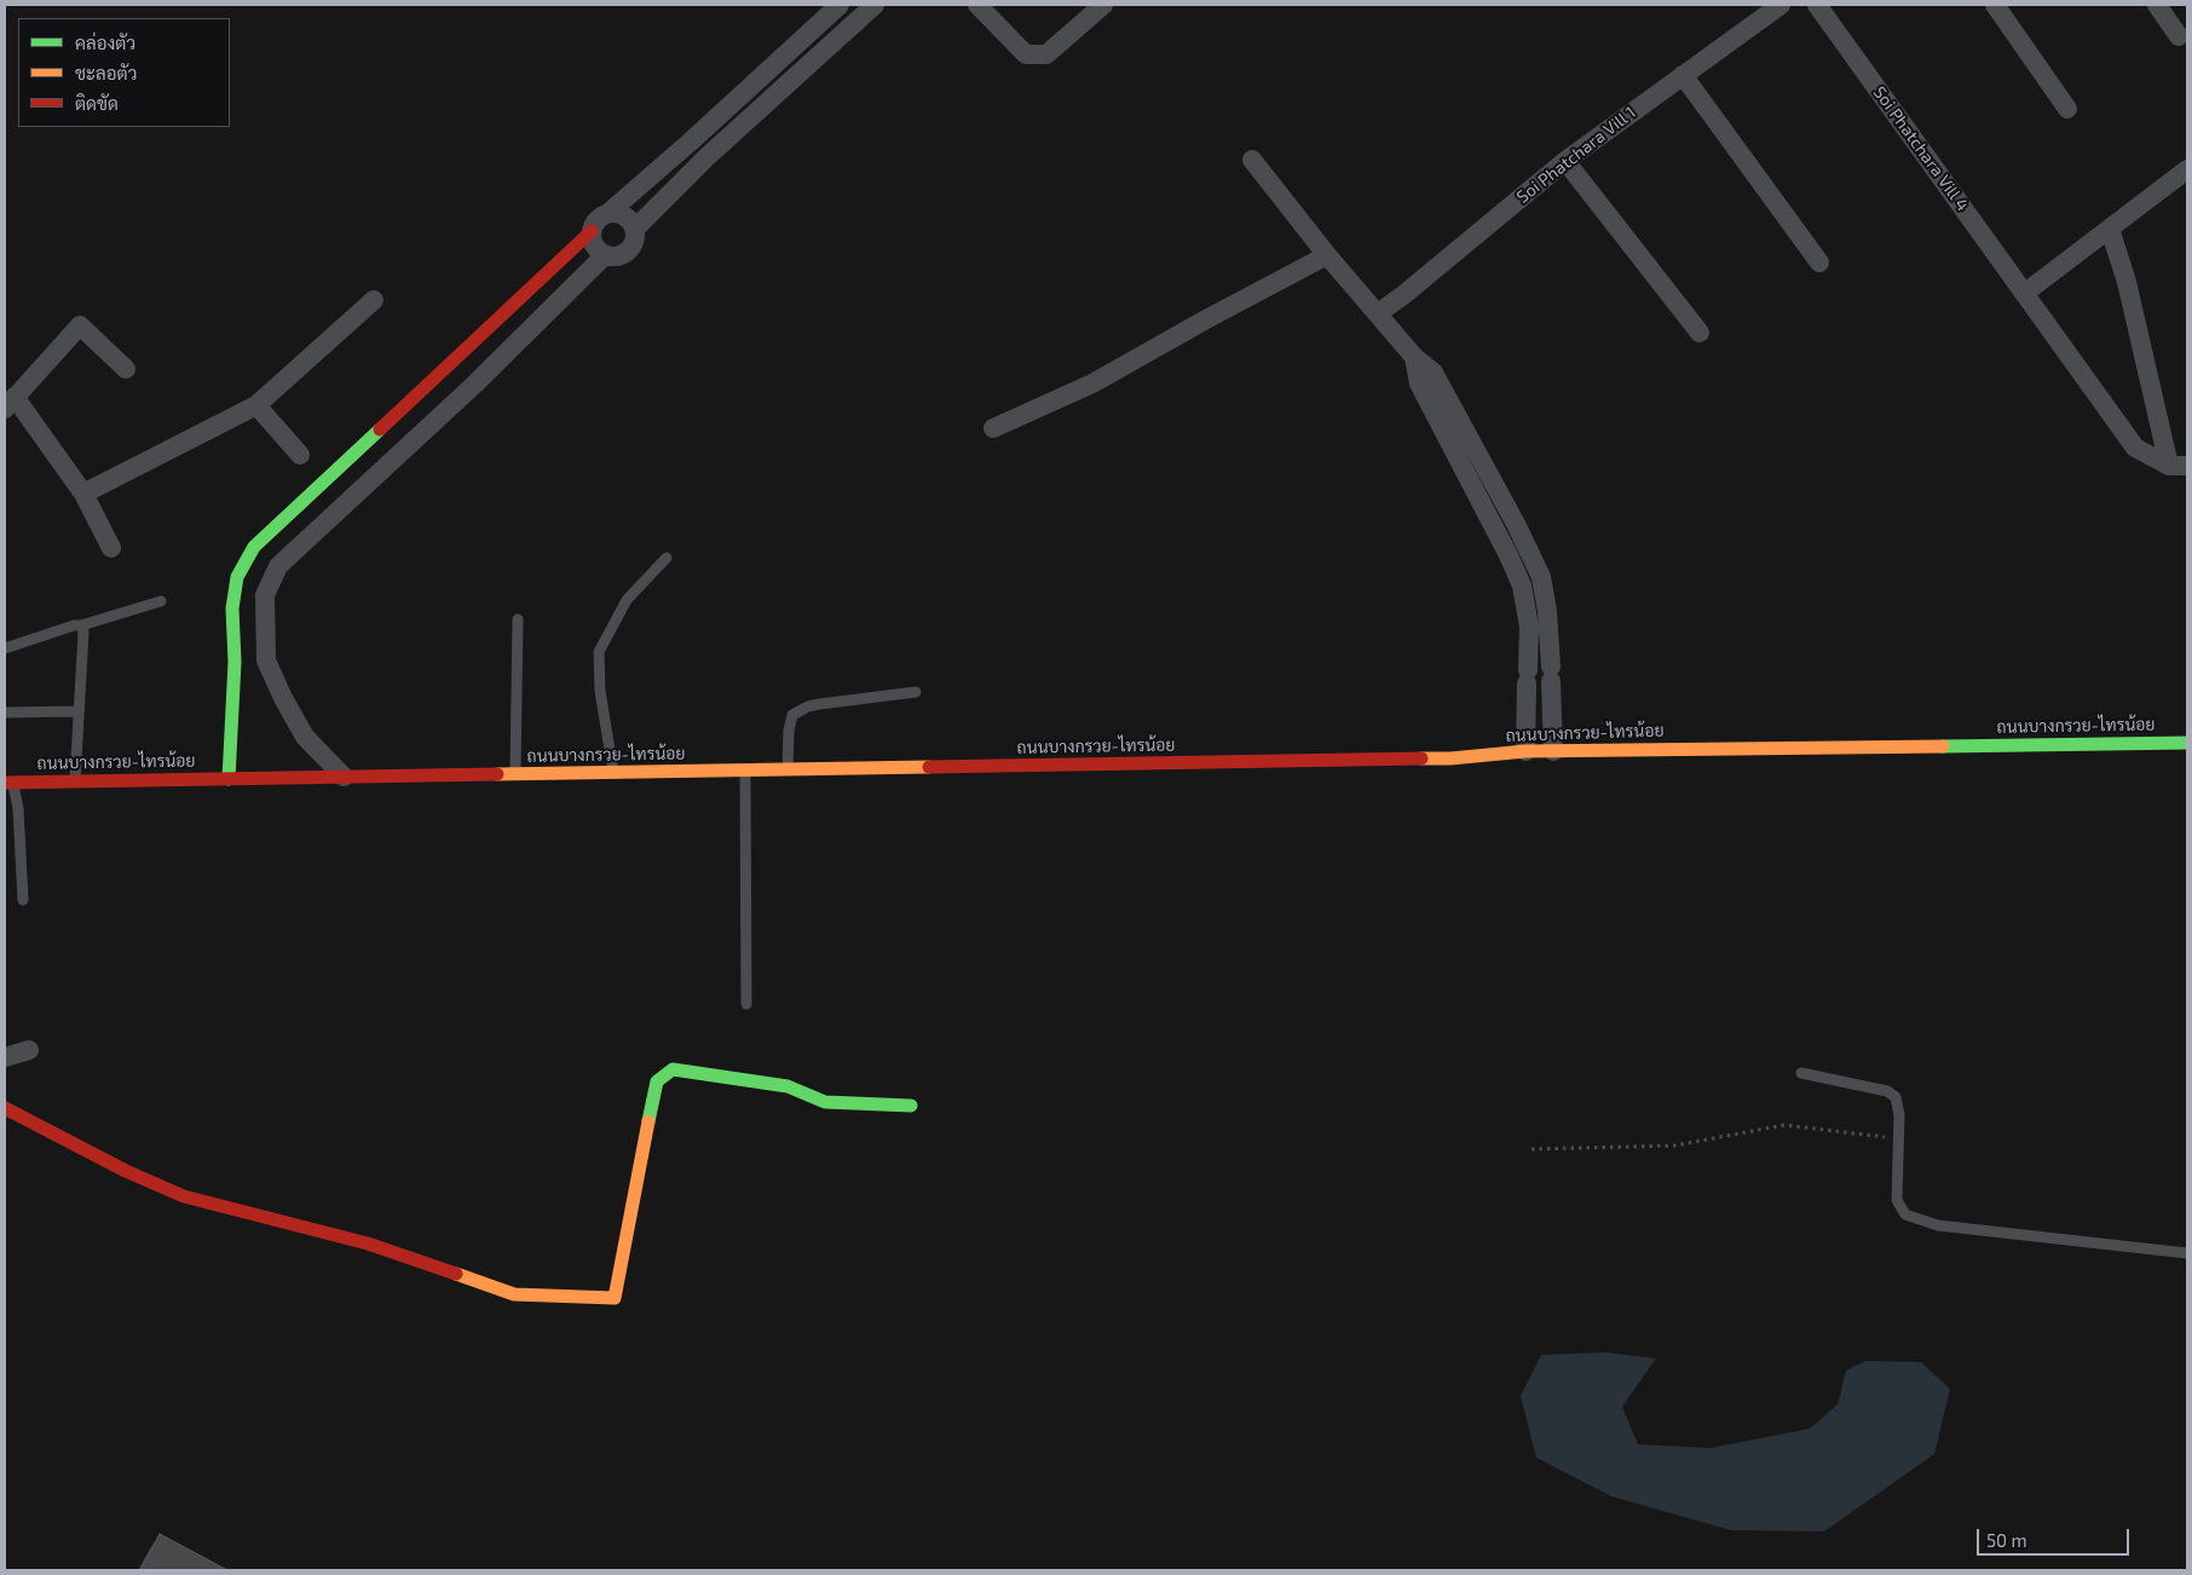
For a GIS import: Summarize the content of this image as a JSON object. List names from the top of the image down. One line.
{"streets":{"main road":["ถนนบางกรวย-ไทรน้อย"],"street":["Soi Phatchara Vill 4","Soi Phatchara Vill 1"]},"legend":["คล่องตัว","ชะลอตัว","ติดขัด"],"scale_bar":"50 m"}
